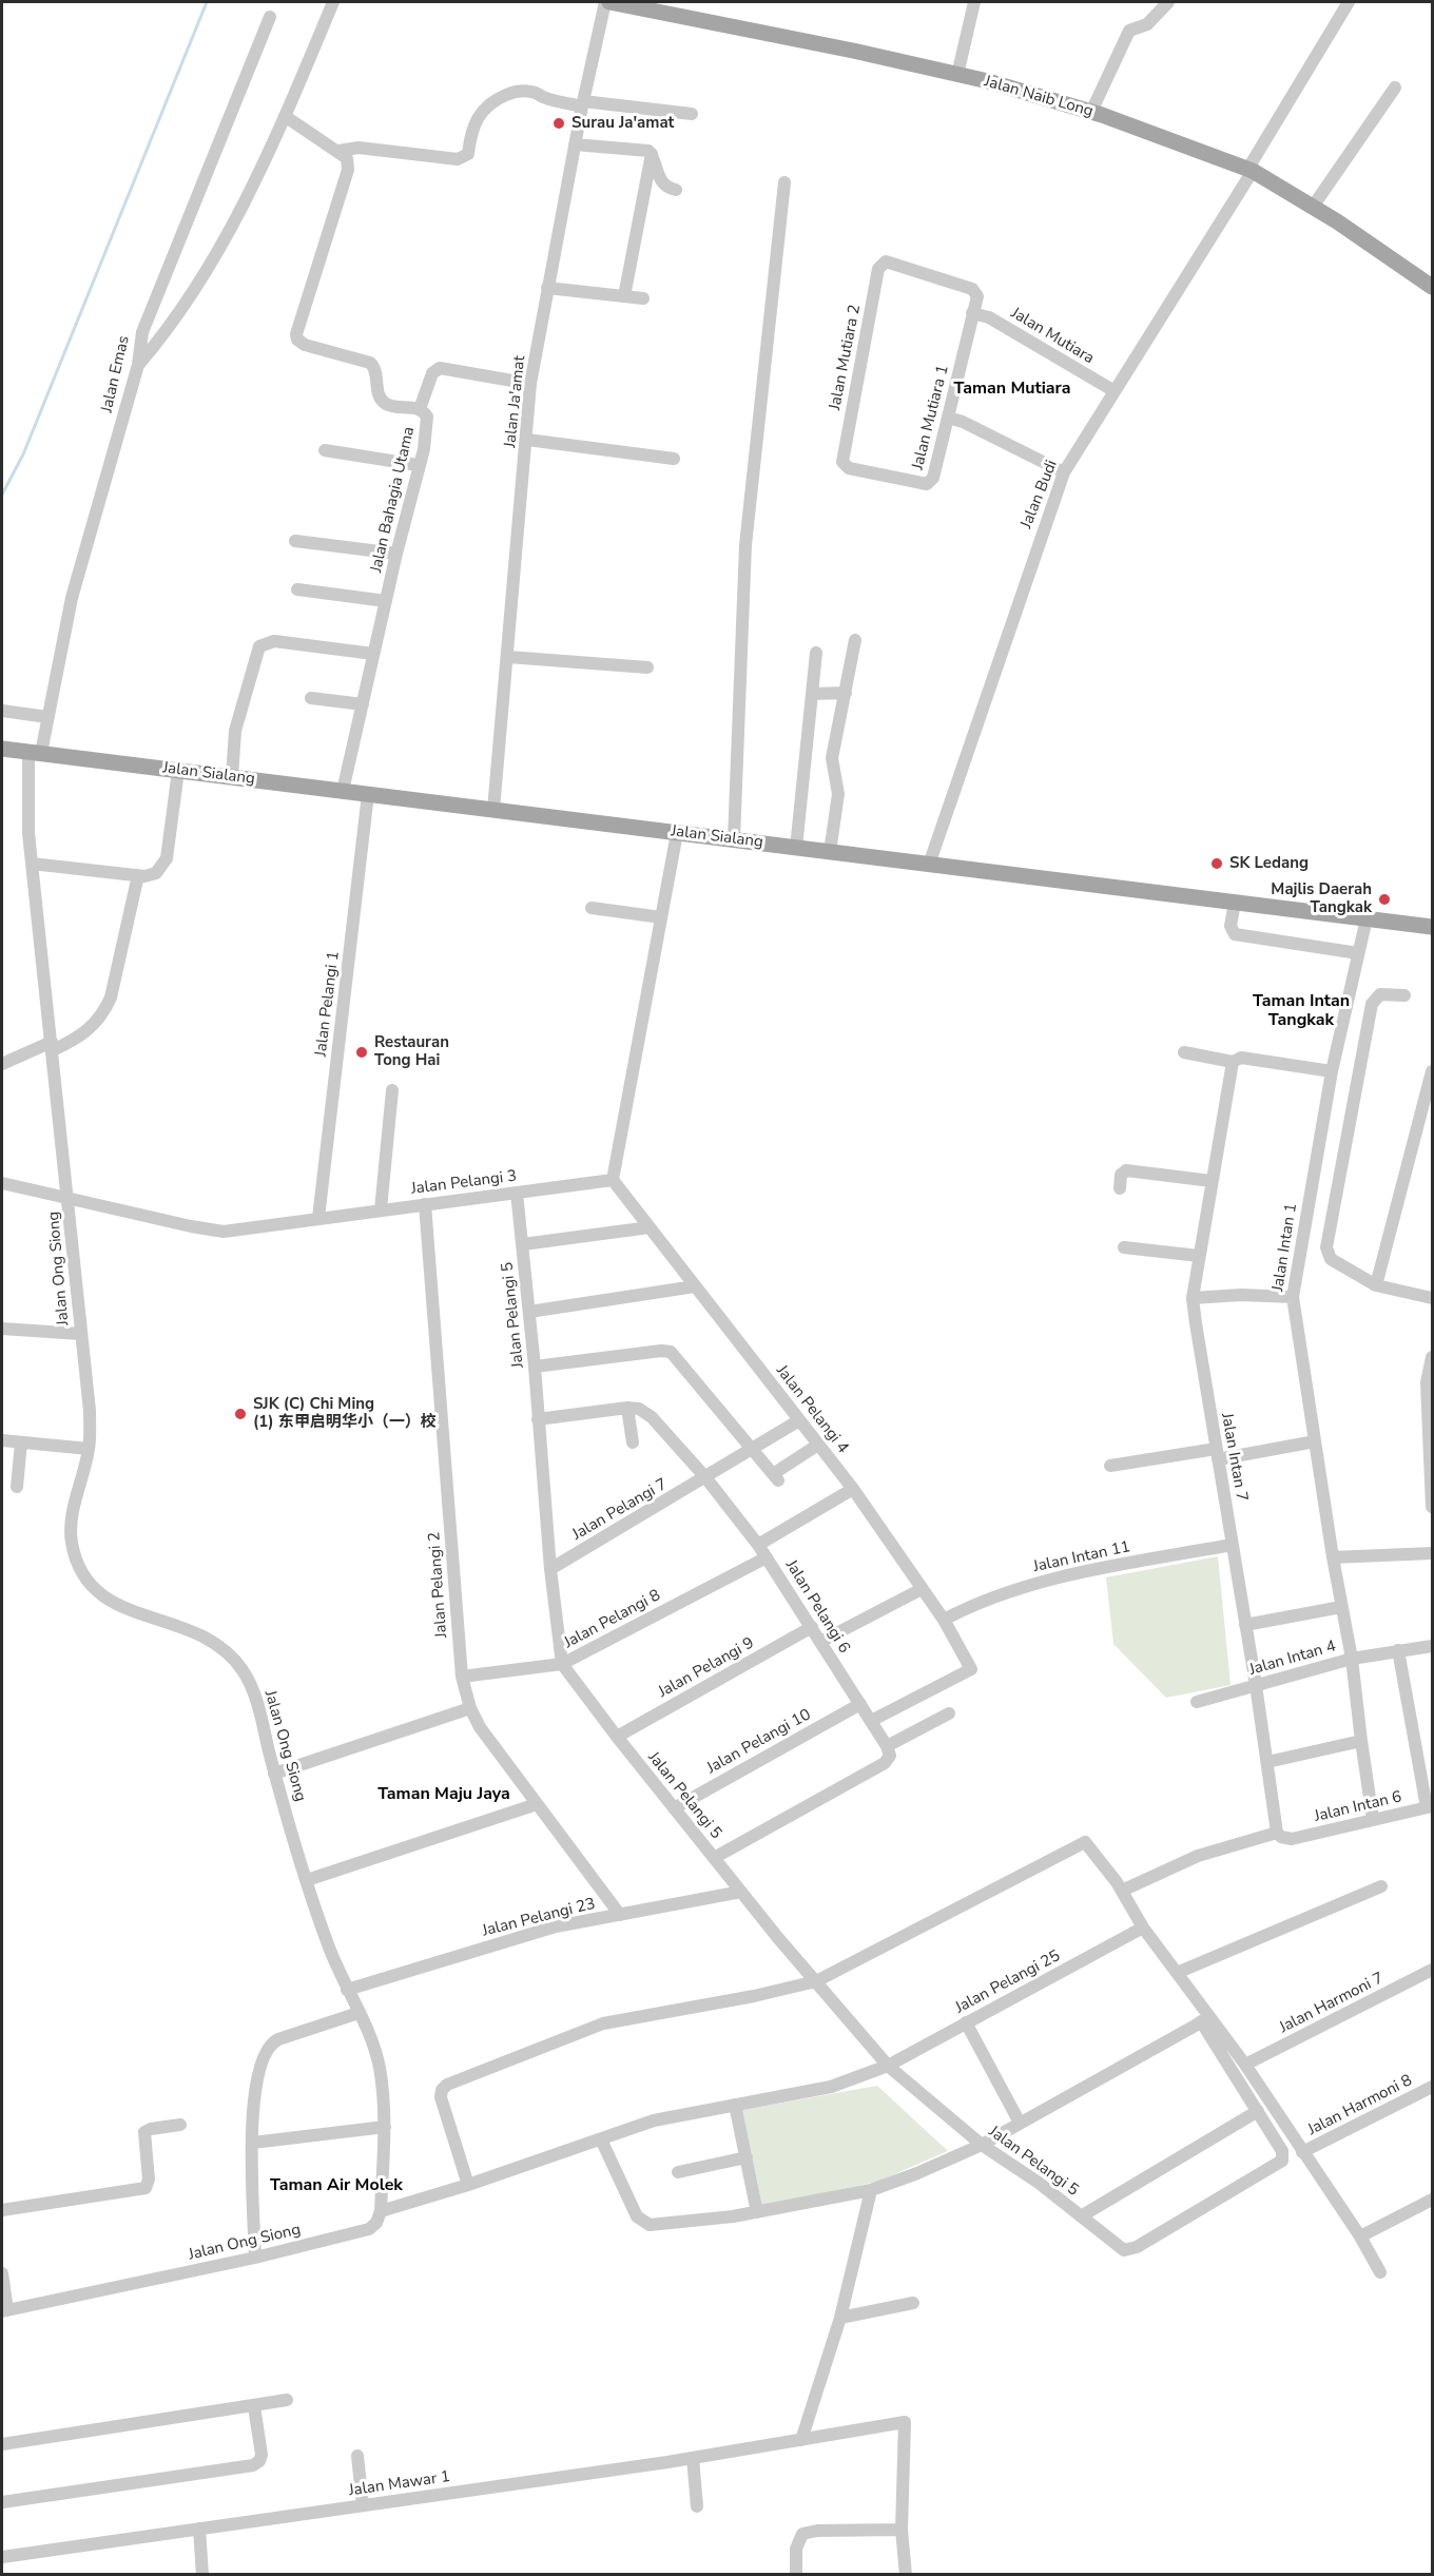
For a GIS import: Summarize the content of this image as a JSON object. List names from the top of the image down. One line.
{"streets":{"main road":["Jalan Naib Long","Jalan Sialang"],"street":["Jalan Mutiara","Jalan Mutiara 2","Jalan Emas","Jalan Ja'amat","Jalan Mutiara 1","Jalan Budi","Jalan Bahagia Utama","Jalan Pelangi 1","Jalan Pelangi 3","Jalan Intan 1","Jalan Ong Siong","Jalan Pelangi 5","Jalan Pelangi 4","Jalan Intan 7","Jalan Pelangi 7","Jalan Intan 11","Jalan Pelangi 2","Jalan Pelangi 6","Jalan Pelangi 8","Jalan Intan 4","Jalan Pelangi 9","Jalan Pelangi 10","Jalan Intan 6","Jalan Pelangi 23","Jalan Pelangi 25","Jalan Harmoni 7","Jalan Harmoni 8","Jalan Mawar 1"]},"crossings":[["Jalan Naib Long","Jalan Ja'amat"],["Jalan Naib Long","Jalan Budi"],["Jalan Mutiara","Jalan Mutiara 1"],["Jalan Mutiara","Jalan Budi"],["Jalan Mutiara 2","Jalan Mutiara 1"],["Jalan Emas","Jalan Sialang"],["Jalan Emas","Jalan Ong Siong"],["Jalan Ja'amat","Jalan Sialang"],["Jalan Budi","Jalan Sialang"],["Jalan Bahagia Utama","Jalan Sialang"],["Jalan Sialang","Jalan Pelangi 1"],["Jalan Sialang","Jalan Intan 1"],["Jalan Sialang","Jalan Ong Siong"],["Jalan Pelangi 1","Jalan Pelangi 3"],["Jalan Pelangi 3","Jalan Ong Siong"],["Jalan Pelangi 3","Jalan Pelangi 5"],["Jalan Pelangi 3","Jalan Pelangi 4"],["Jalan Pelangi 3","Jalan Pelangi 2"],["Jalan Intan 1","Jalan Intan 4"],["Jalan Intan 1","Jalan Intan 6"],["Jalan Ong Siong","Jalan Pelangi 23"],["Jalan Ong Siong","Jalan Pelangi 25"],["Jalan Pelangi 5","Jalan Pelangi 7"],["Jalan Pelangi 5","Jalan Pelangi 8"],["Jalan Pelangi 5","Jalan Pelangi 9"],["Jalan Pelangi 5","Jalan Pelangi 10"],["Jalan Pelangi 5","Jalan Pelangi 23"],["Jalan Pelangi 5","Jalan Pelangi 25"],["Jalan Pelangi 4","Jalan Pelangi 7"],["Jalan Pelangi 4","Jalan Intan 11"],["Jalan Pelangi 4","Jalan Pelangi 6"],["Jalan Intan 7","Jalan Intan 11"],["Jalan Intan 7","Jalan Intan 4"],["Jalan Intan 7","Jalan Intan 6"],["Jalan Pelangi 7","Jalan Pelangi 6"],["Jalan Pelangi 2","Jalan Pelangi 8"],["Jalan Pelangi 2","Jalan Pelangi 23"],["Jalan Pelangi 6","Jalan Pelangi 8"],["Jalan Pelangi 6","Jalan Pelangi 9"],["Jalan Pelangi 6","Jalan Pelangi 10"]],"districts":["Taman Mutiara","Taman Intan Tangkak","Taman Maju Jaya","Taman Air Molek"],"places":["Surau Ja'amat","SK Ledang","Majlis Daerah Tangkak","Restauran Tong Hai","SJK (C) Chi Ming (1) 东甲启明华小（一）校"]}
